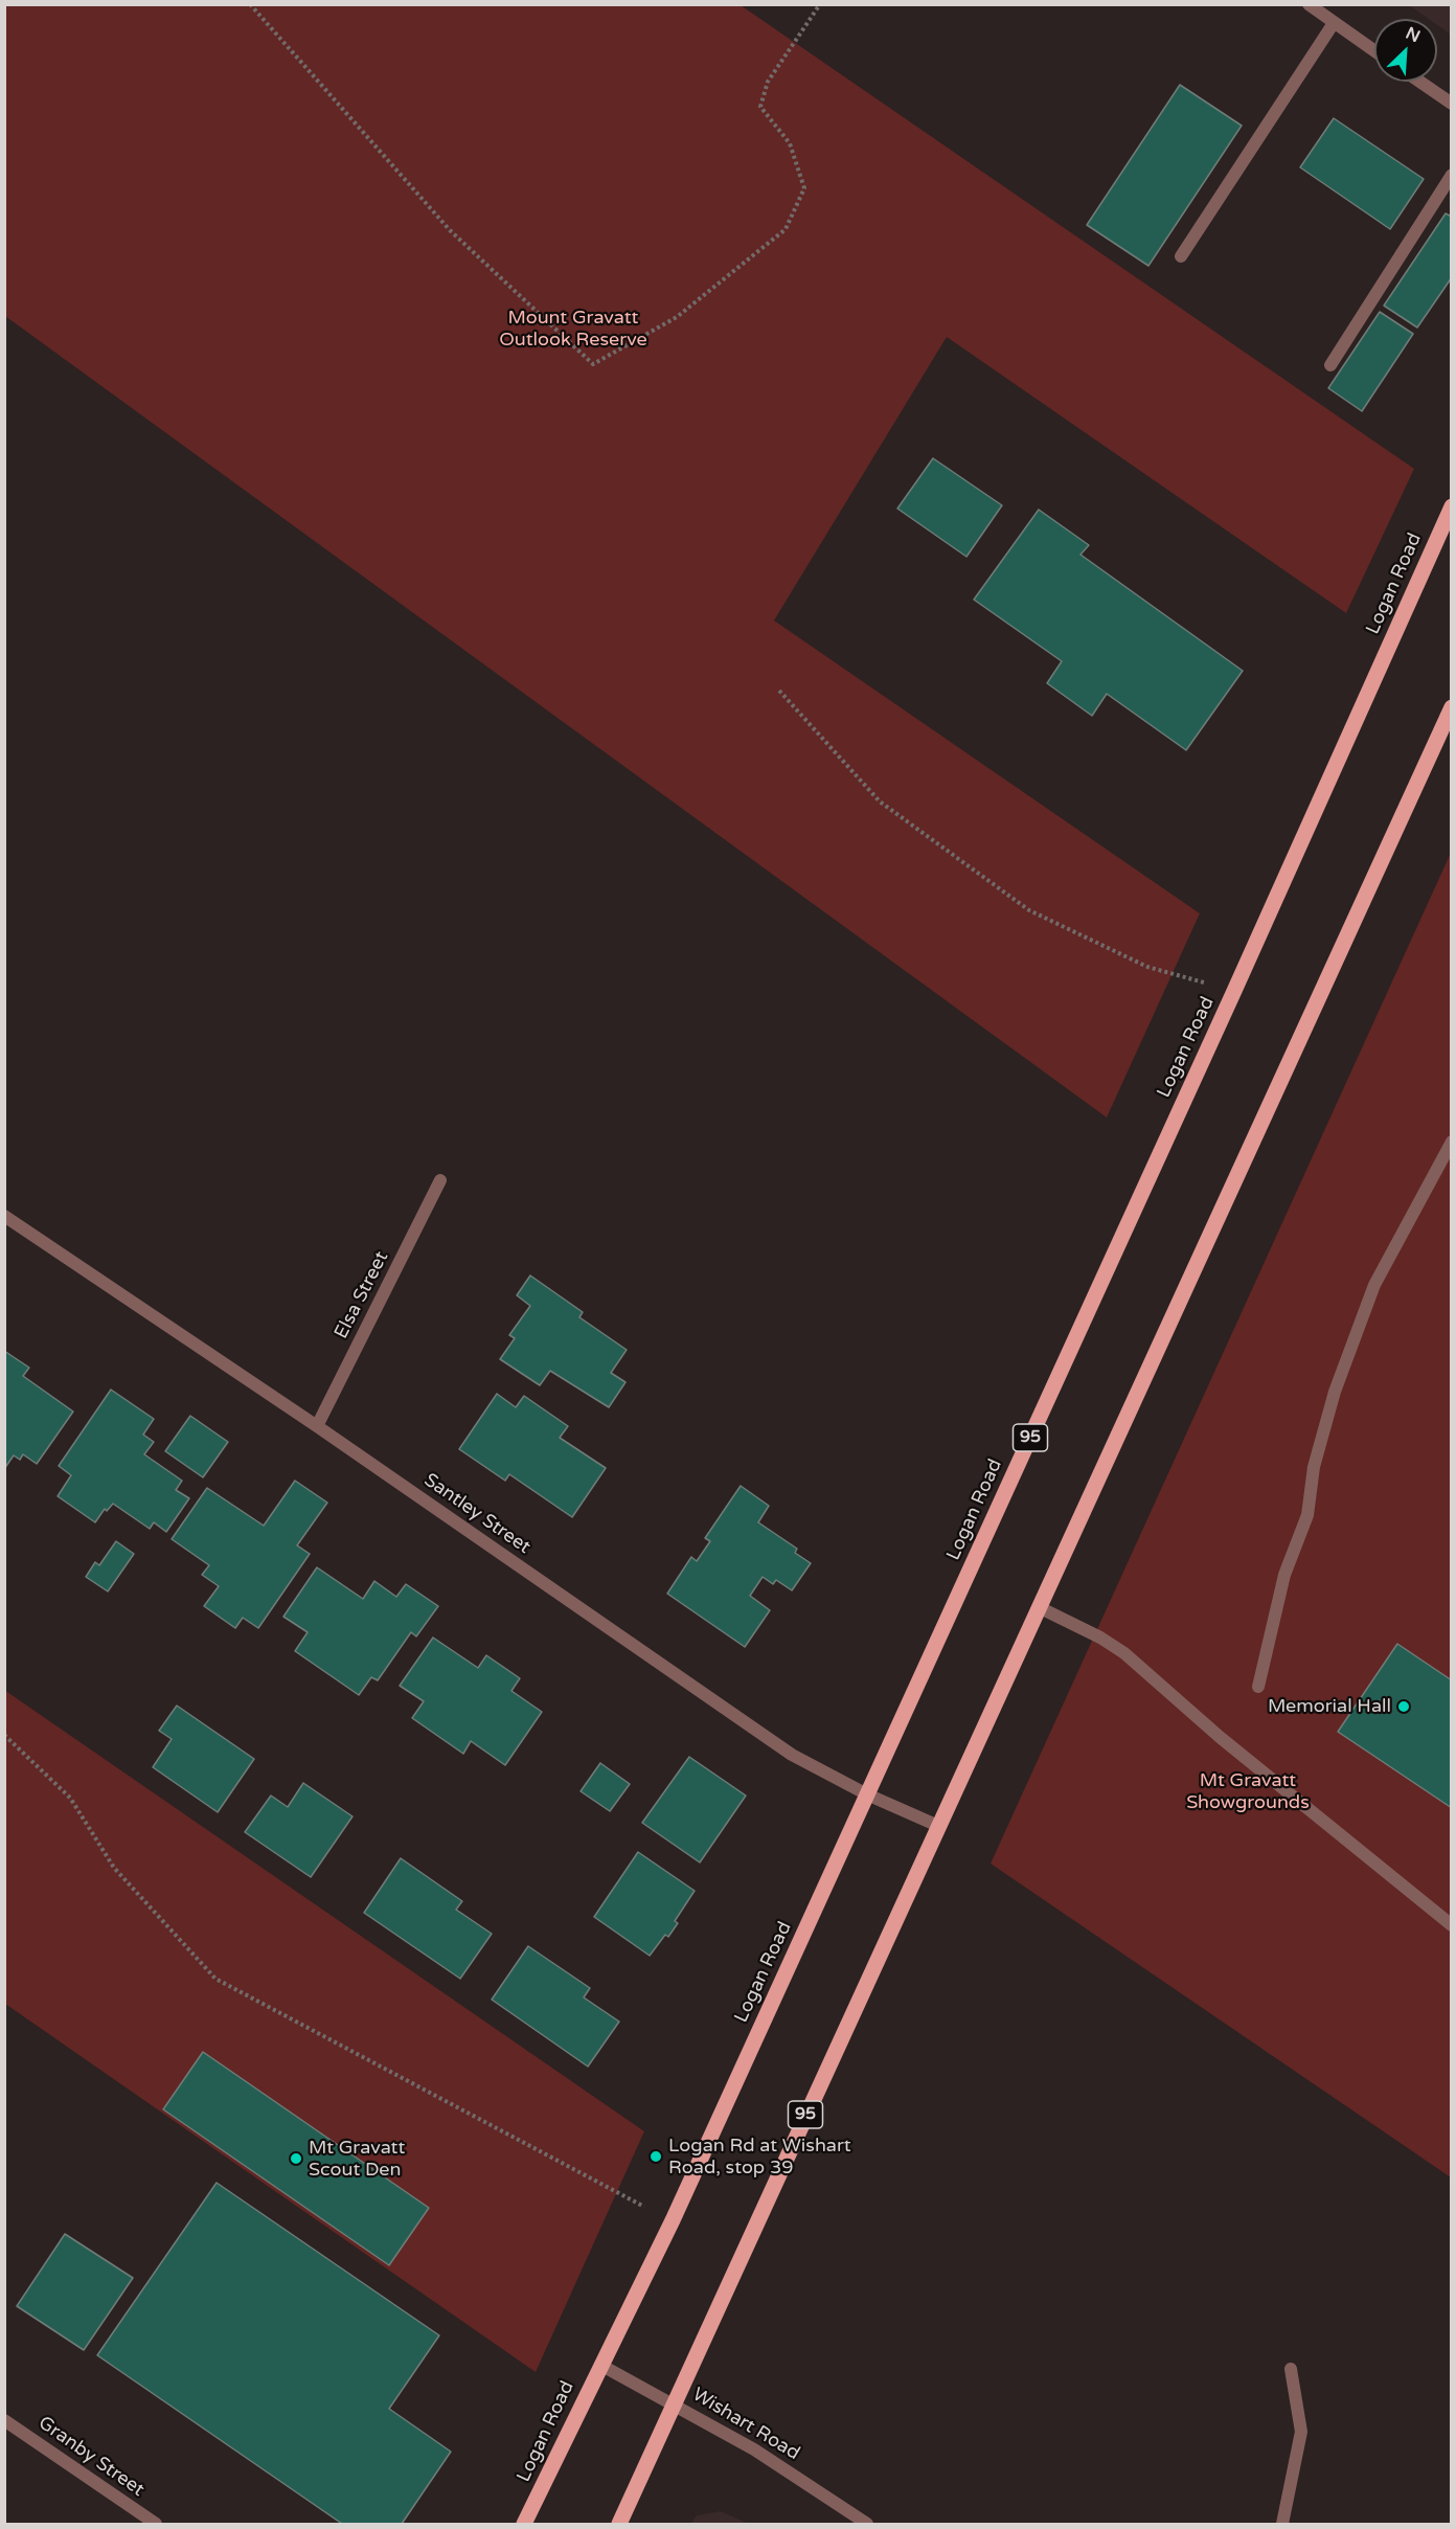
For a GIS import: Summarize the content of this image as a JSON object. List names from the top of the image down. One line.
{"streets":{"main road":["Logan Road","95"],"street":["Elsa Street","Santley Street","Wishart Road","Granby Street"]},"crossings":[["Logan Road","Santley Street"],["Logan Road","Wishart Road"],["Elsa Street","Santley Street"],["95","Santley Street"],["95","Wishart Road"]],"parks":["Mount Gravatt Outlook Reserve","Mt Gravatt Showgrounds"],"places":["Memorial Hall","Logan Rd at Wishart Road, stop 39","Mt Gravatt Scout Den"],"north":"top right"}
